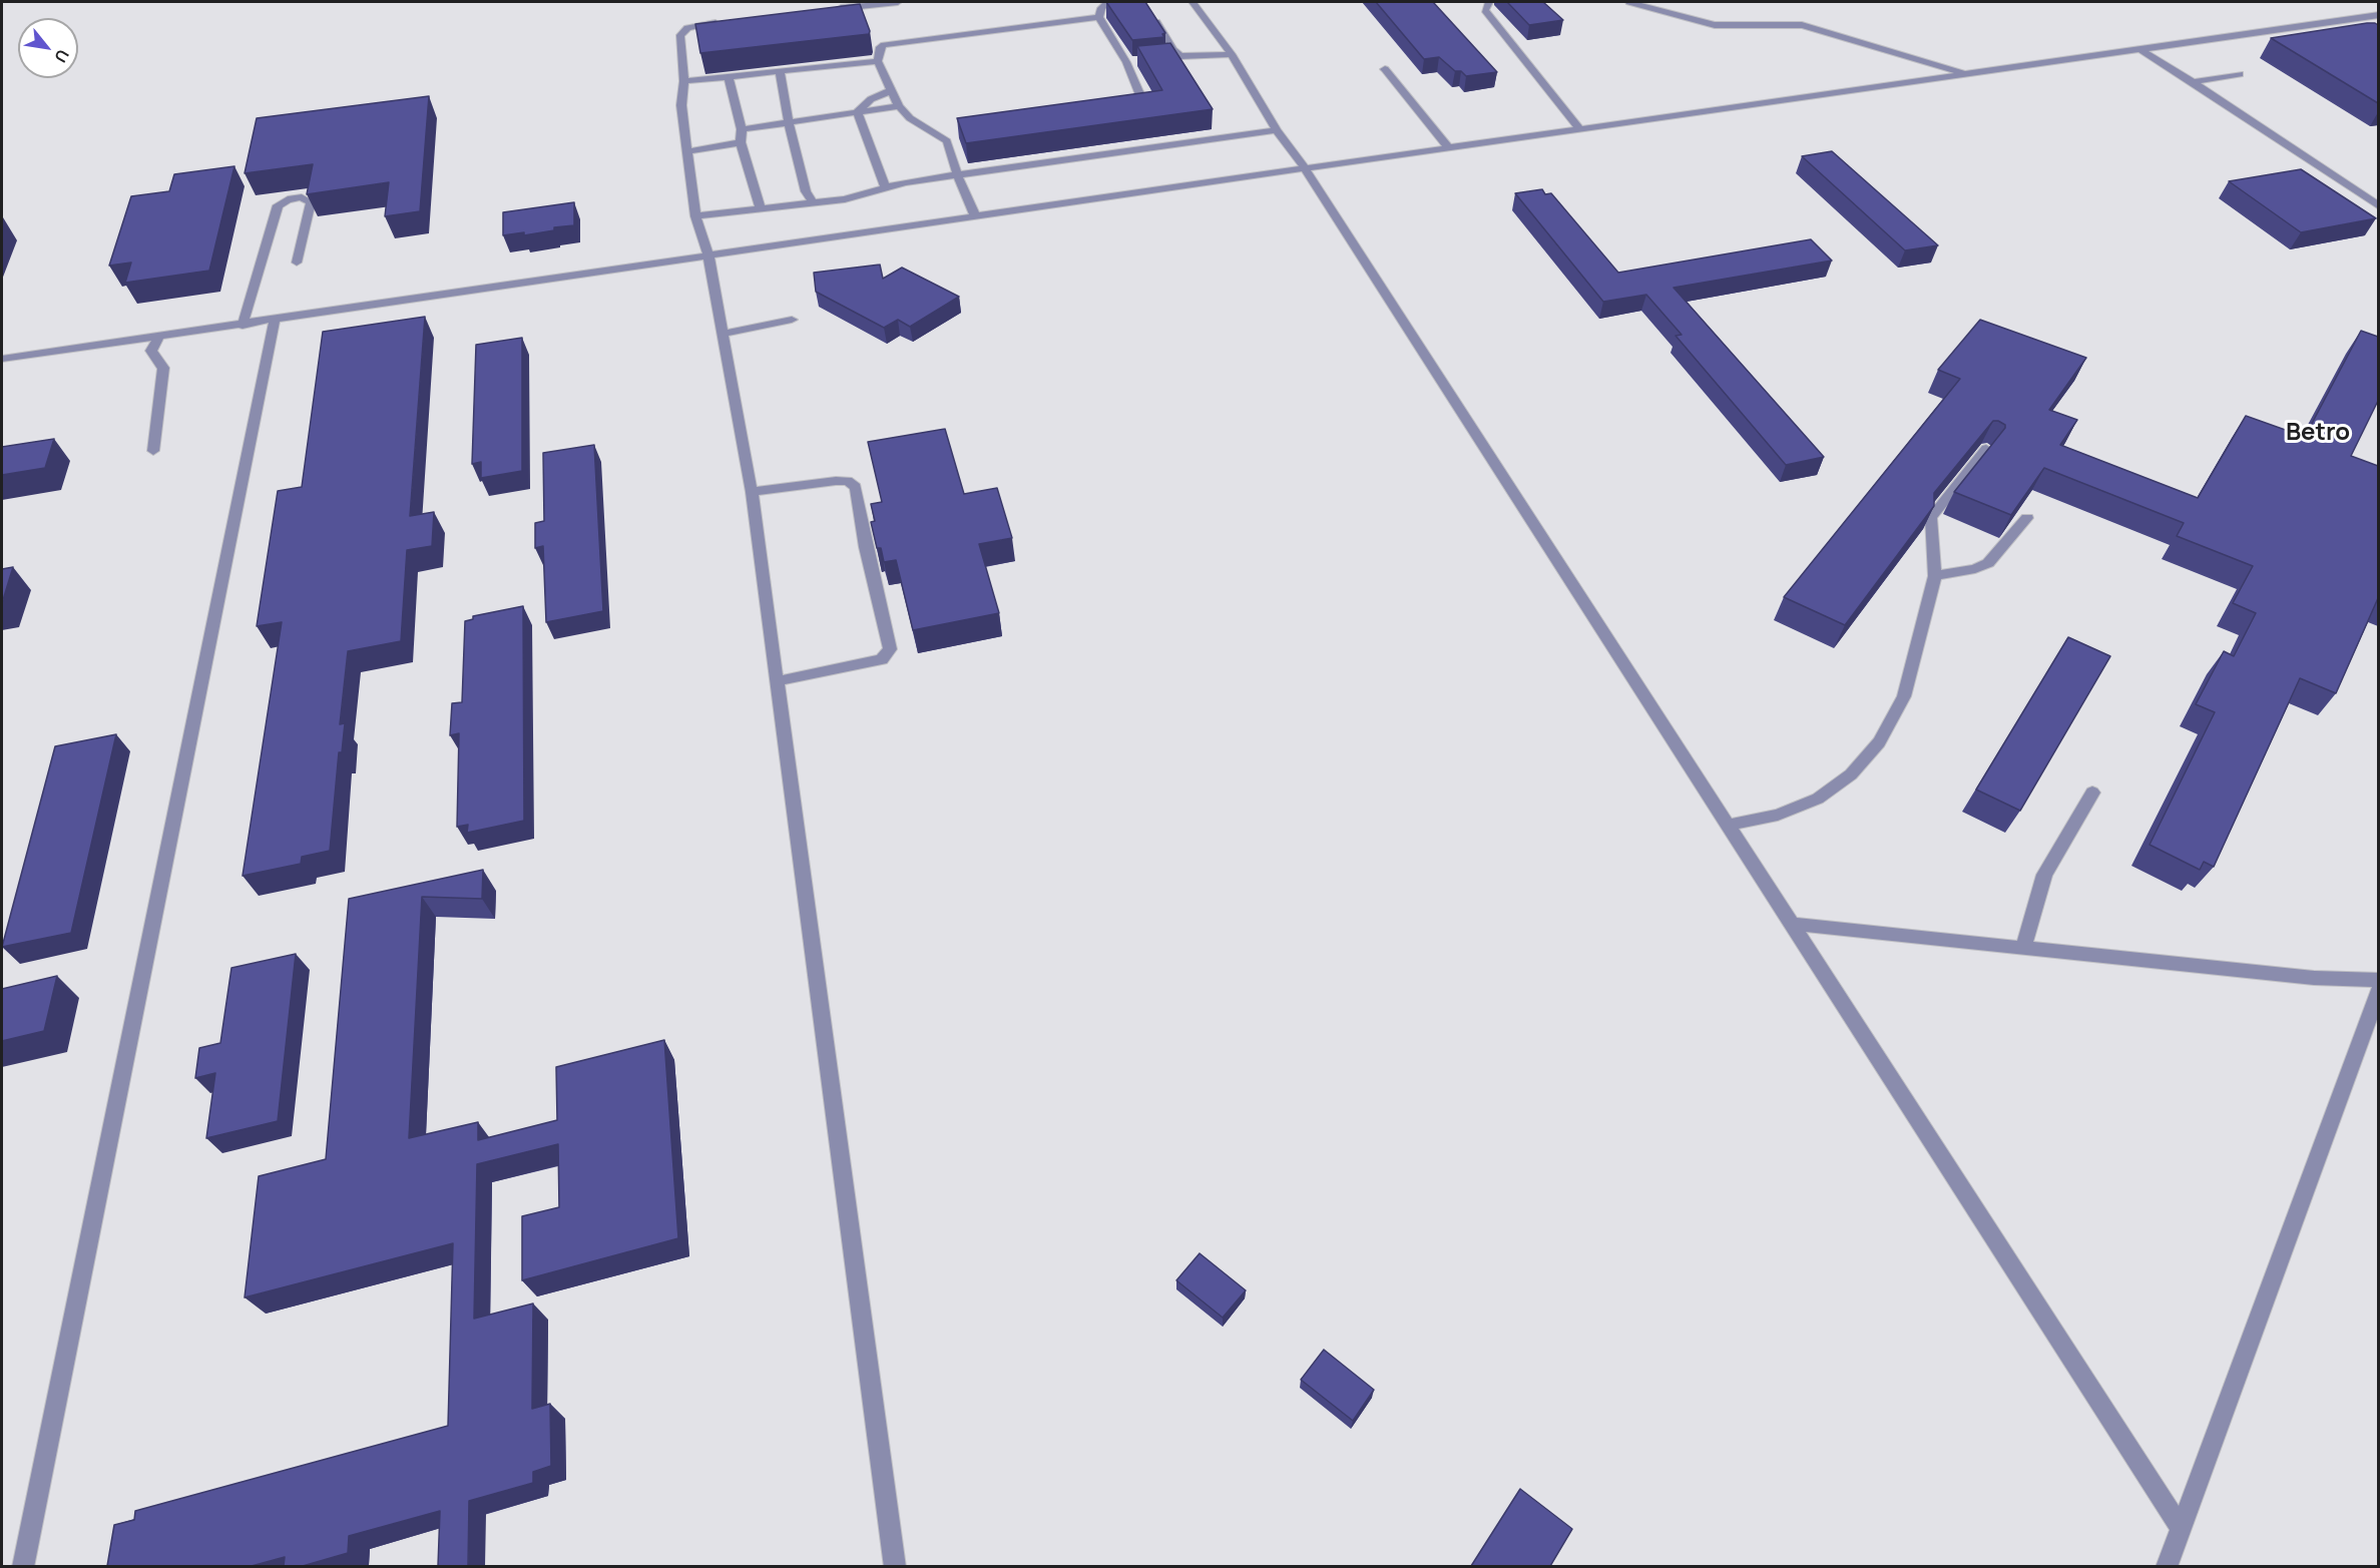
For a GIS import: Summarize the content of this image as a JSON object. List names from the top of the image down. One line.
{"districts":["Betro"],"north":"bottom right"}
